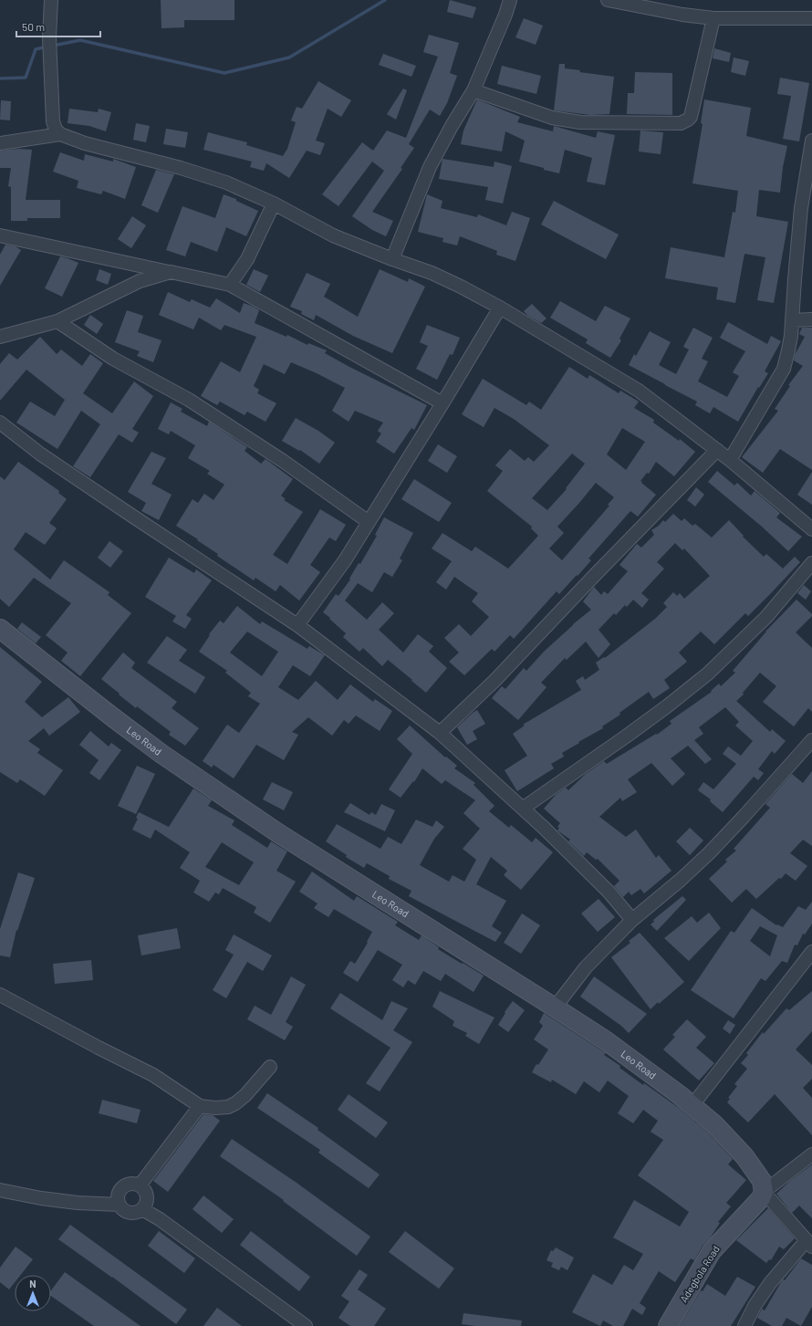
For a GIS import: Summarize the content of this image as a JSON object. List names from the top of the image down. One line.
{"streets":{"street":["Leo Road","Adegbola Road"]},"crossings":[["Leo Road","Adegbola Road"]],"scale_bar":"50 m","north":"top"}
